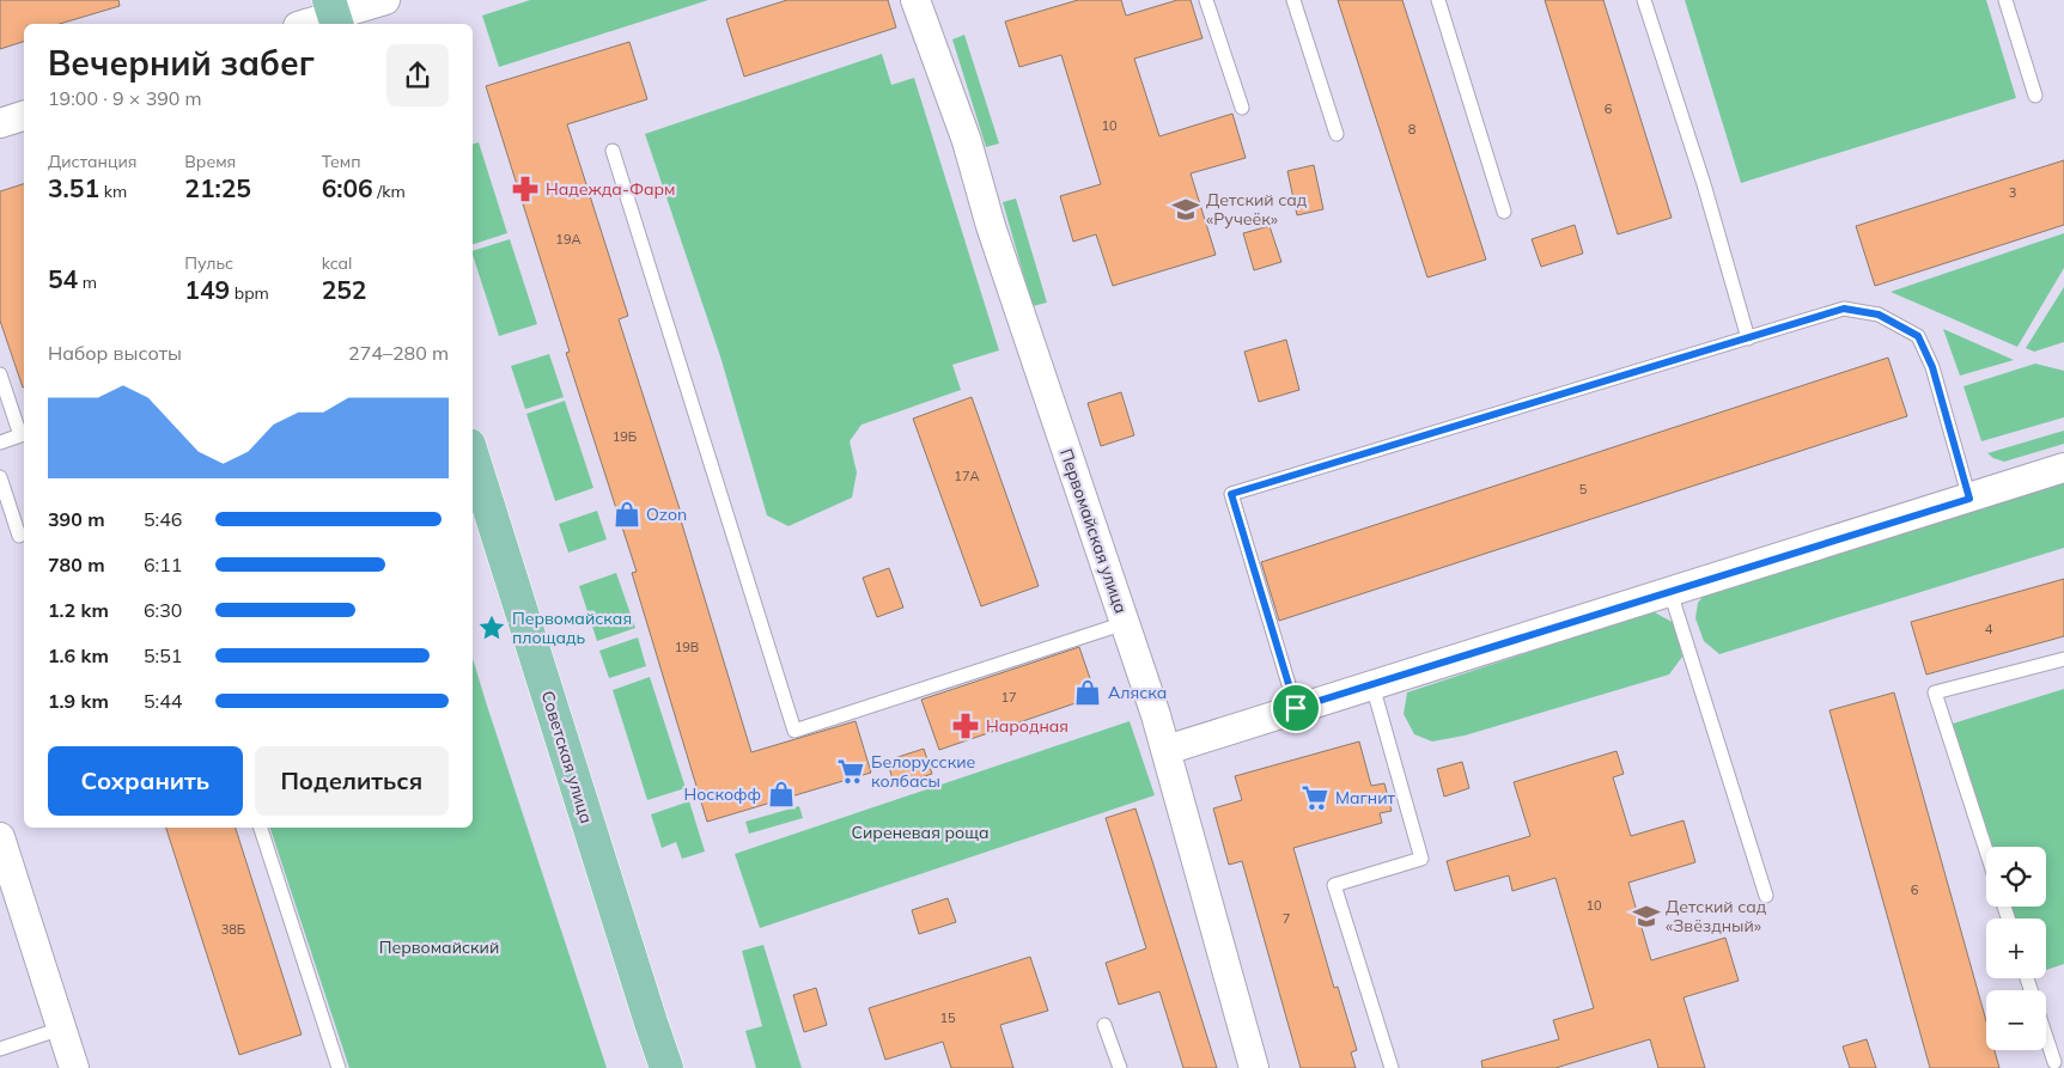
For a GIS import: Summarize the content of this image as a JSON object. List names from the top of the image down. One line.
{"streets":{"main road":["Советская улица"],"street":["Первомайская улица"]},"parks":["Сиреневая роща","Первомайский"],"places":{"pharmacy":["Надежда-Фарм","Народная"],"school or university":["Детский сад «Ручеёк»","Детский сад «Звёздный»"],"shop":["Ozon","Аляска","Носкофф"],"place":["Первомайская площадь"],"supermarket":["Белорусские колбасы","Магнит"]},"house_numbers":["6","10","8","3","19А","19Б","17А","5","4","19В","17","6","10","7","38Б","15"],"page":{"heading":["Вечерний забег","19:00 · 9 × 390 m"],"stats":[["Дистанция","3.51 km"],["Время","21:25"],["Темп","6:06 /km"],["54 m"],["Пульс","149 bpm"],["kcal","252"]],"chart":["Набор высоты","274–280 m"],"list":[{"name":"390 m","note":"5:46"},{"name":"780 m","note":"6:11"},{"name":"1.2 km","note":"6:30"},{"name":"1.6 km","note":"5:51"},{"name":"1.9 km","note":"5:44"}],"buttons":["Сохранить","Поделиться"],"map_buttons":["+","−"]}}
